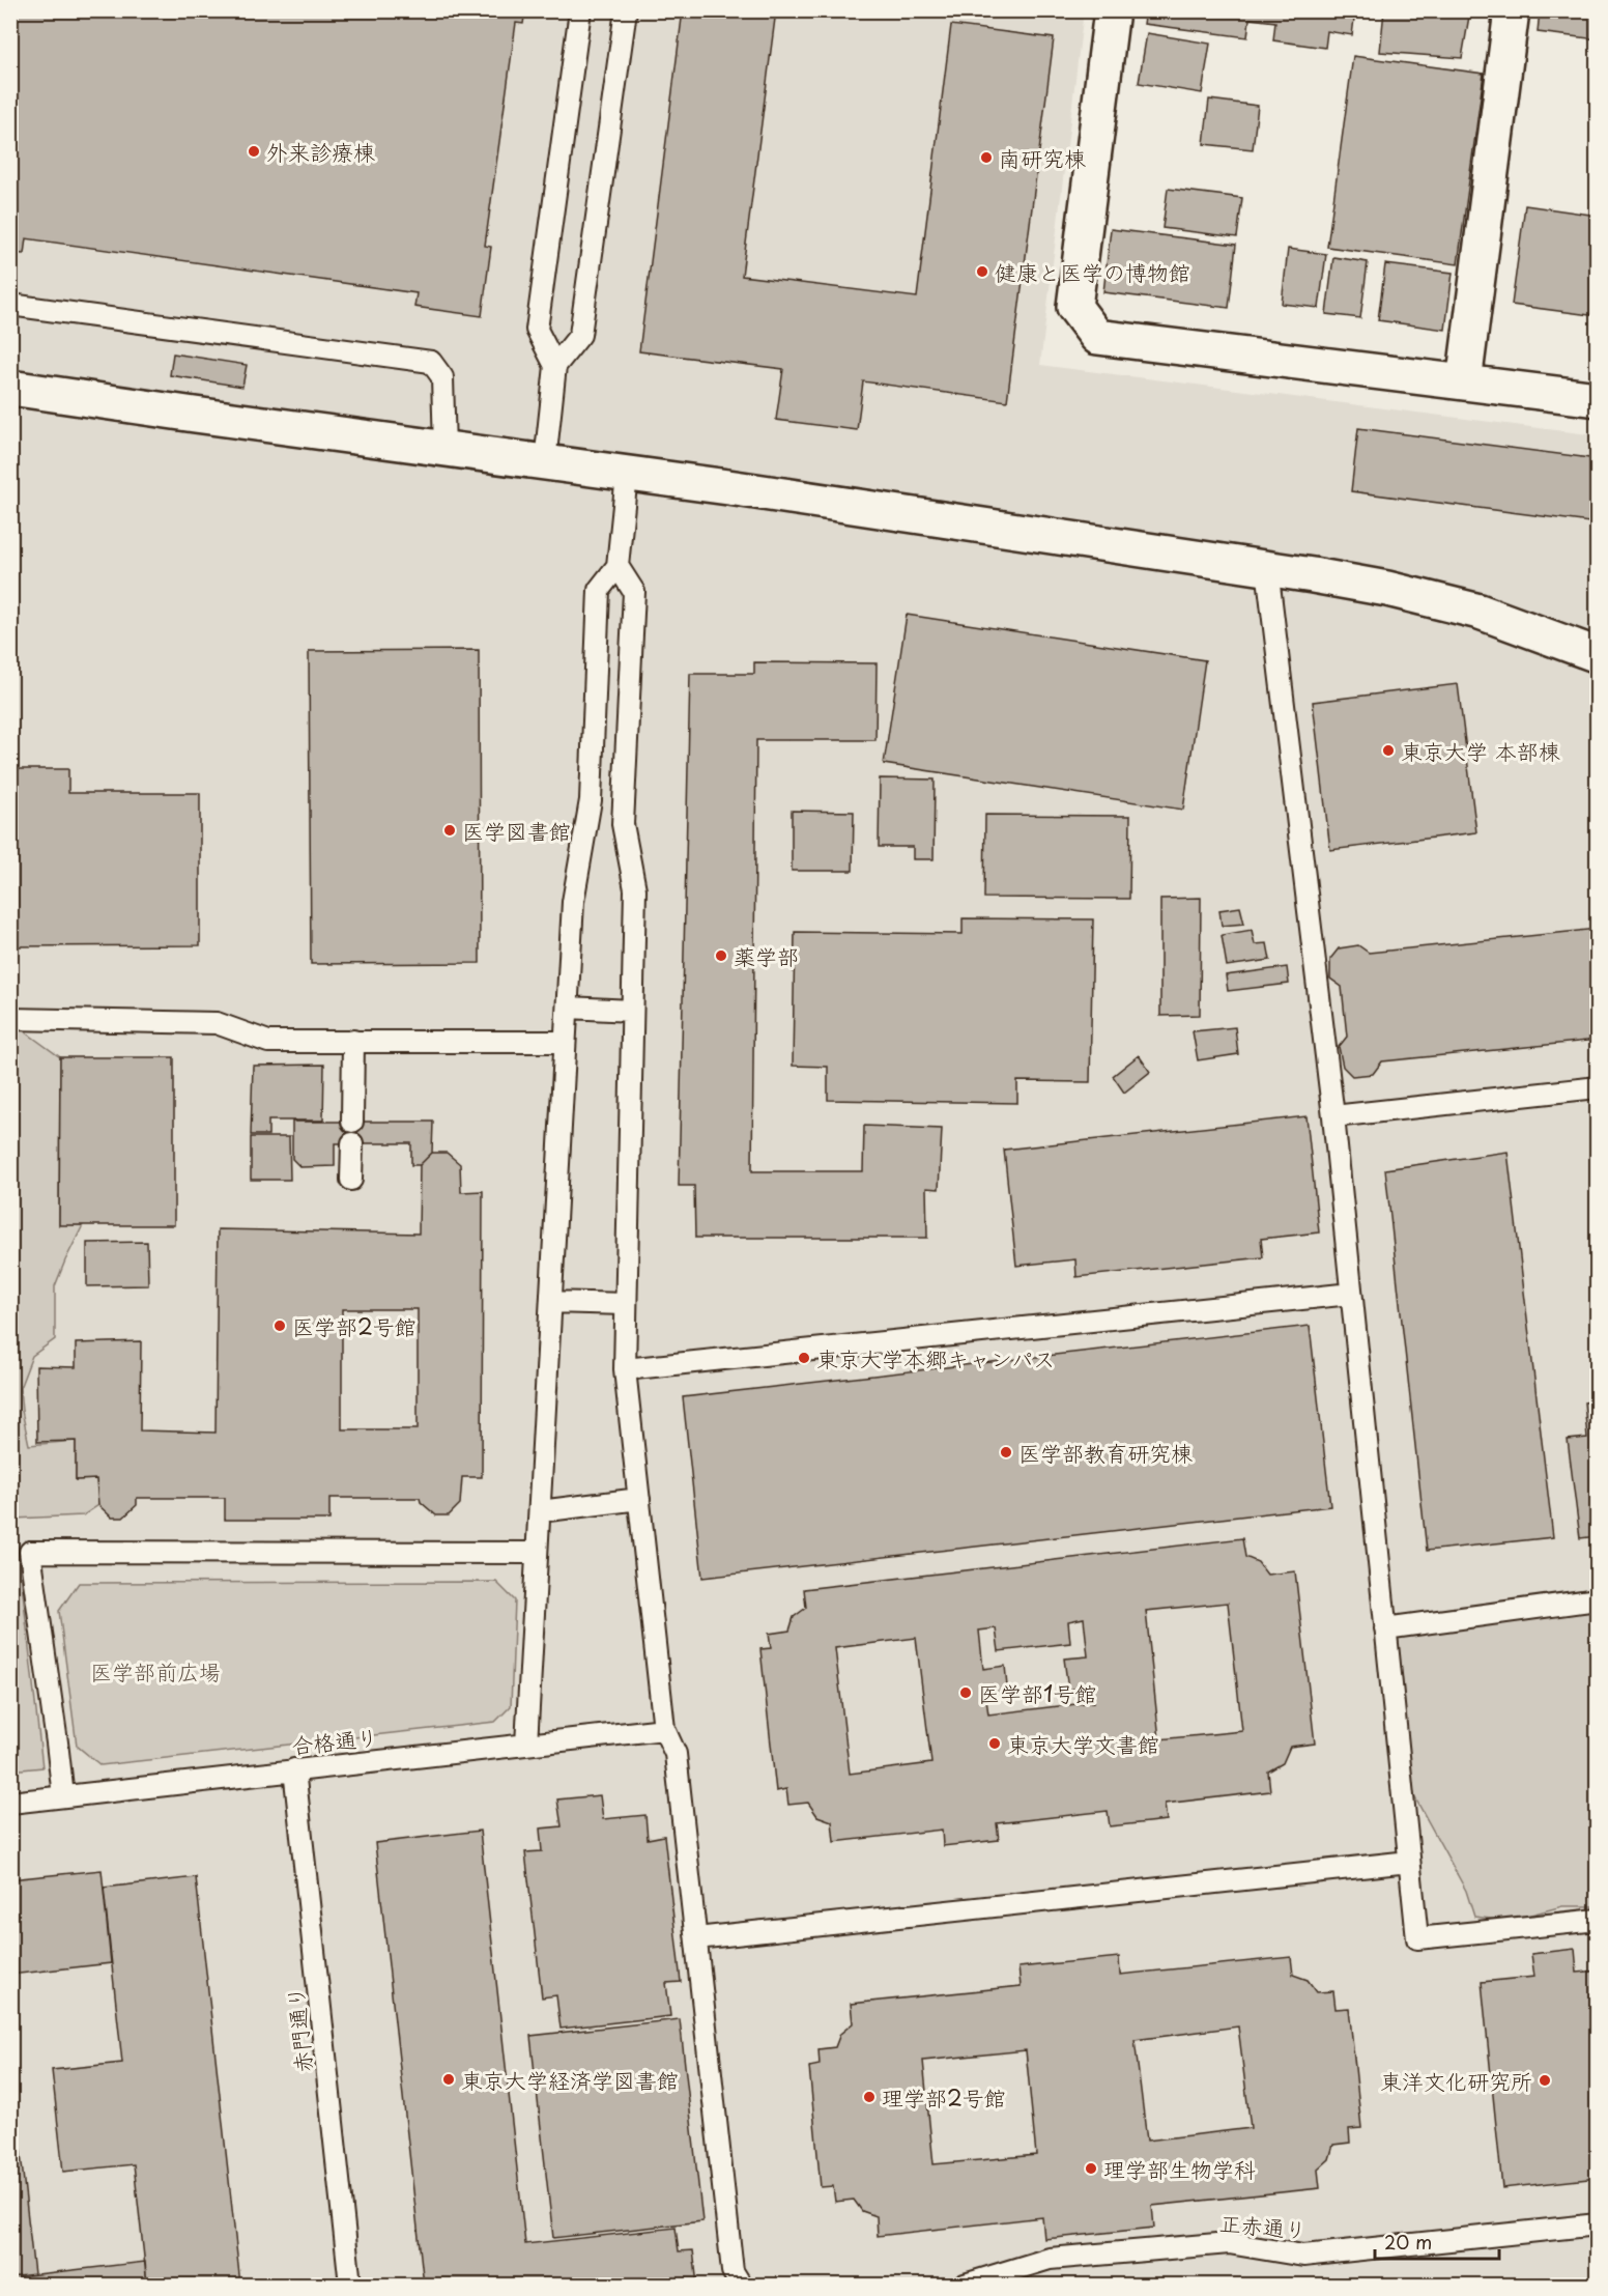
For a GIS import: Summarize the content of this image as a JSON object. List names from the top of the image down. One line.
{"streets":{"lane":["合格通り","赤門通り","正赤通り"]},"crossings":[["合格通り","赤門通り"]],"parks":["医学部前広場"],"places":["外来診療棟","南研究棟","健康と医学の博物館","東京大学 本部棟","医学図書館","薬学部","医学部2号館","東京大学本郷キャンパス","医学部教育研究棟","医学部1号館","東京大学文書館","東京大学経済学図書館","東洋文化研究所","理学部2号館","理学部生物学科"],"scale_bar":"20 m"}
